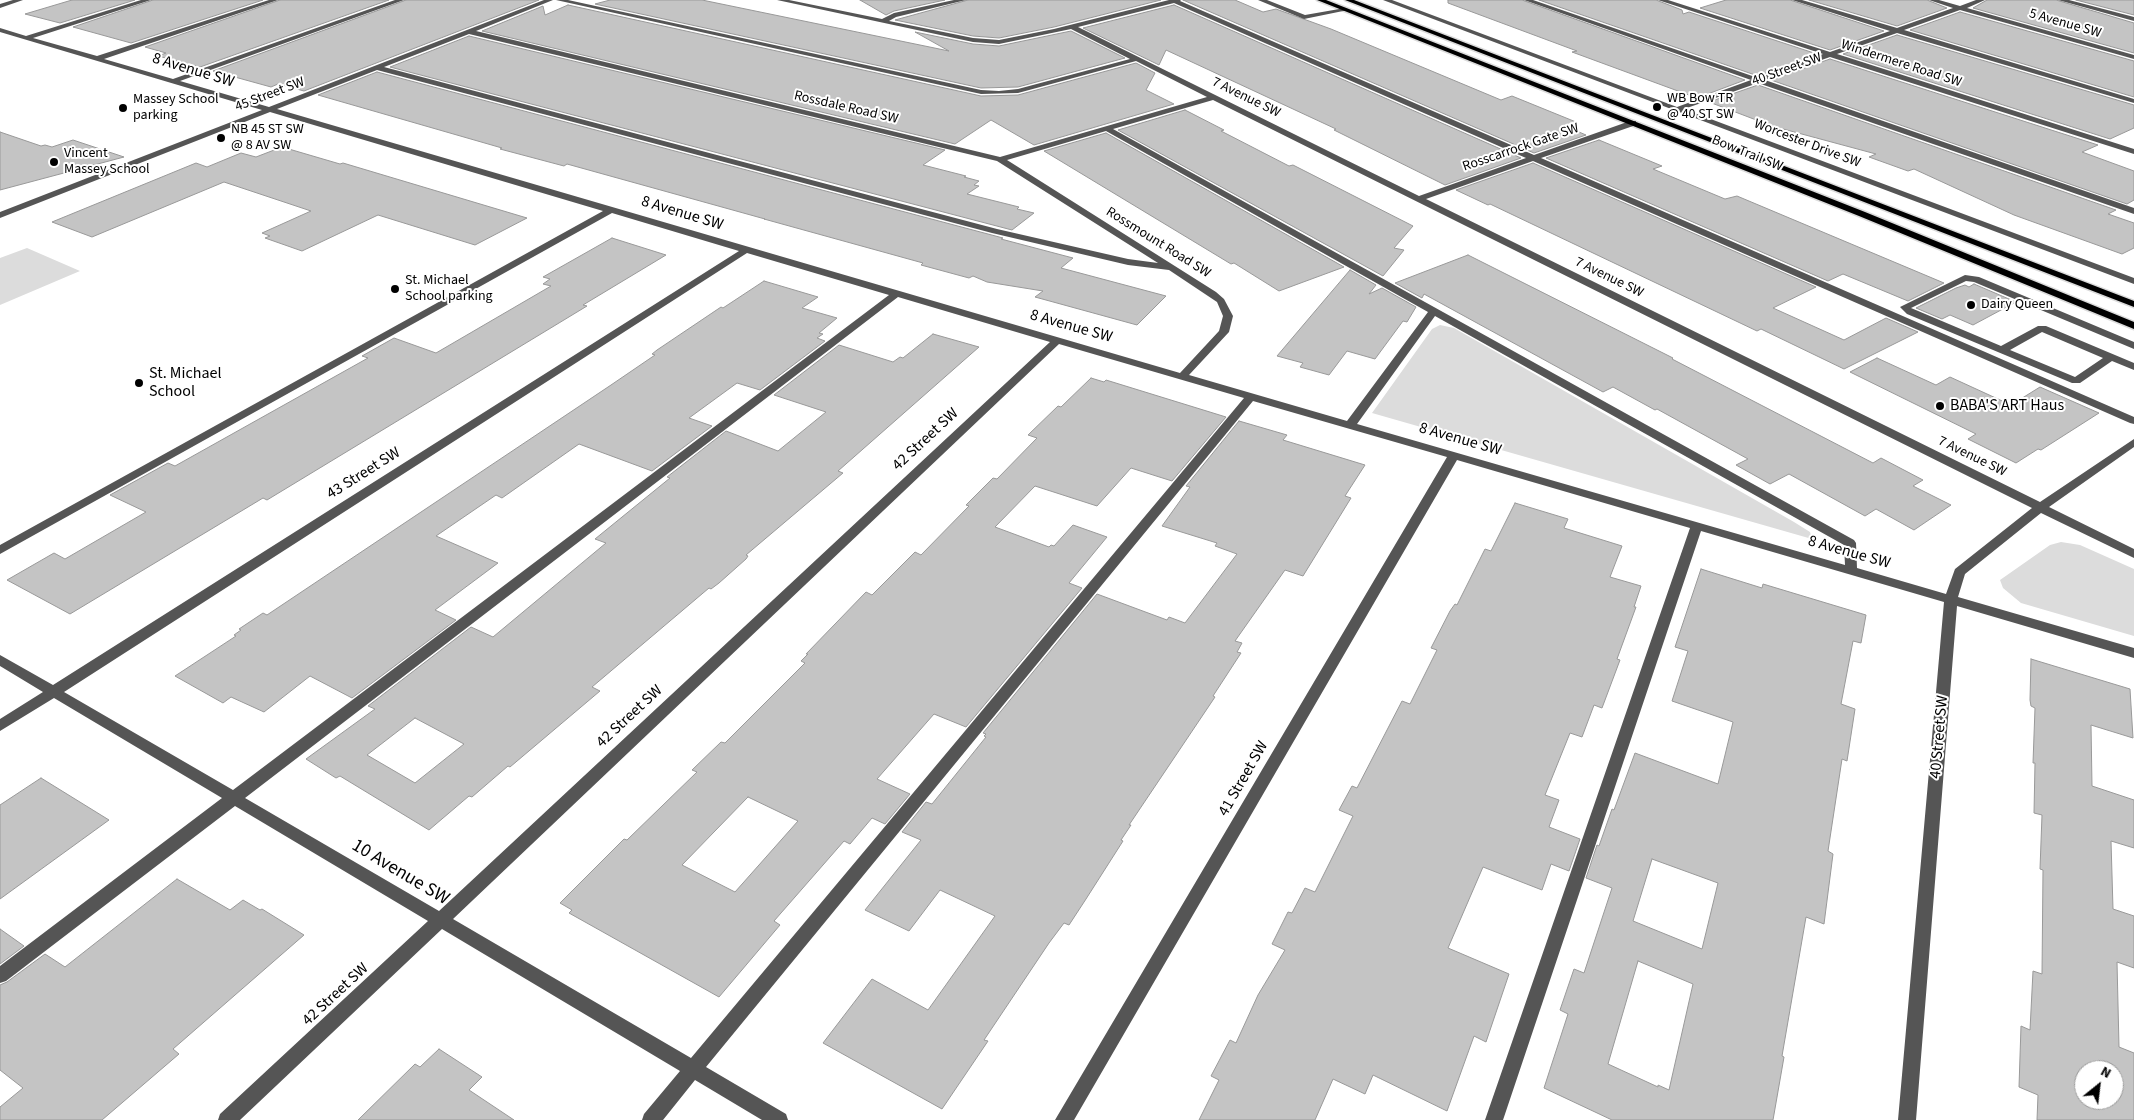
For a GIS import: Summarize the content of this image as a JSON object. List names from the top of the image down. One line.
{"streets":{"main road":["Bow Trail SW"],"street":["5 Avenue SW","Windermere Road SW","40 Street SW","8 Avenue SW","45 Street SW","7 Avenue SW","Rossdale Road SW","Worcester Drive SW","Rosscarrock Gate SW","Rossmount Road SW","42 Street SW","43 Street SW","41 Street SW","10 Avenue SW"]},"crossings":[["5 Avenue SW","40 Street SW"],["Windermere Road SW","40 Street SW"],["40 Street SW","8 Avenue SW"],["40 Street SW","7 Avenue SW"],["40 Street SW","Worcester Drive SW"],["8 Avenue SW","45 Street SW"],["8 Avenue SW","Rossmount Road SW"],["8 Avenue SW","42 Street SW"],["8 Avenue SW","43 Street SW"],["8 Avenue SW","41 Street SW"],["45 Street SW","Rossdale Road SW"],["7 Avenue SW","Rossdale Road SW"],["7 Avenue SW","Rosscarrock Gate SW"],["Rossdale Road SW","Rossmount Road SW"],["Rosscarrock Gate SW","Bow Trail SW"],["42 Street SW","10 Avenue SW"],["43 Street SW","10 Avenue SW"]],"places":["WB Bow TR @ 40 ST SW","Massey School parking","NB 45 ST SW @ 8 AV SW","Vincent Massey School","St. Michael School parking","Dairy Queen","St. Michael School","BABA'S ART Haus"],"north":"top right"}
